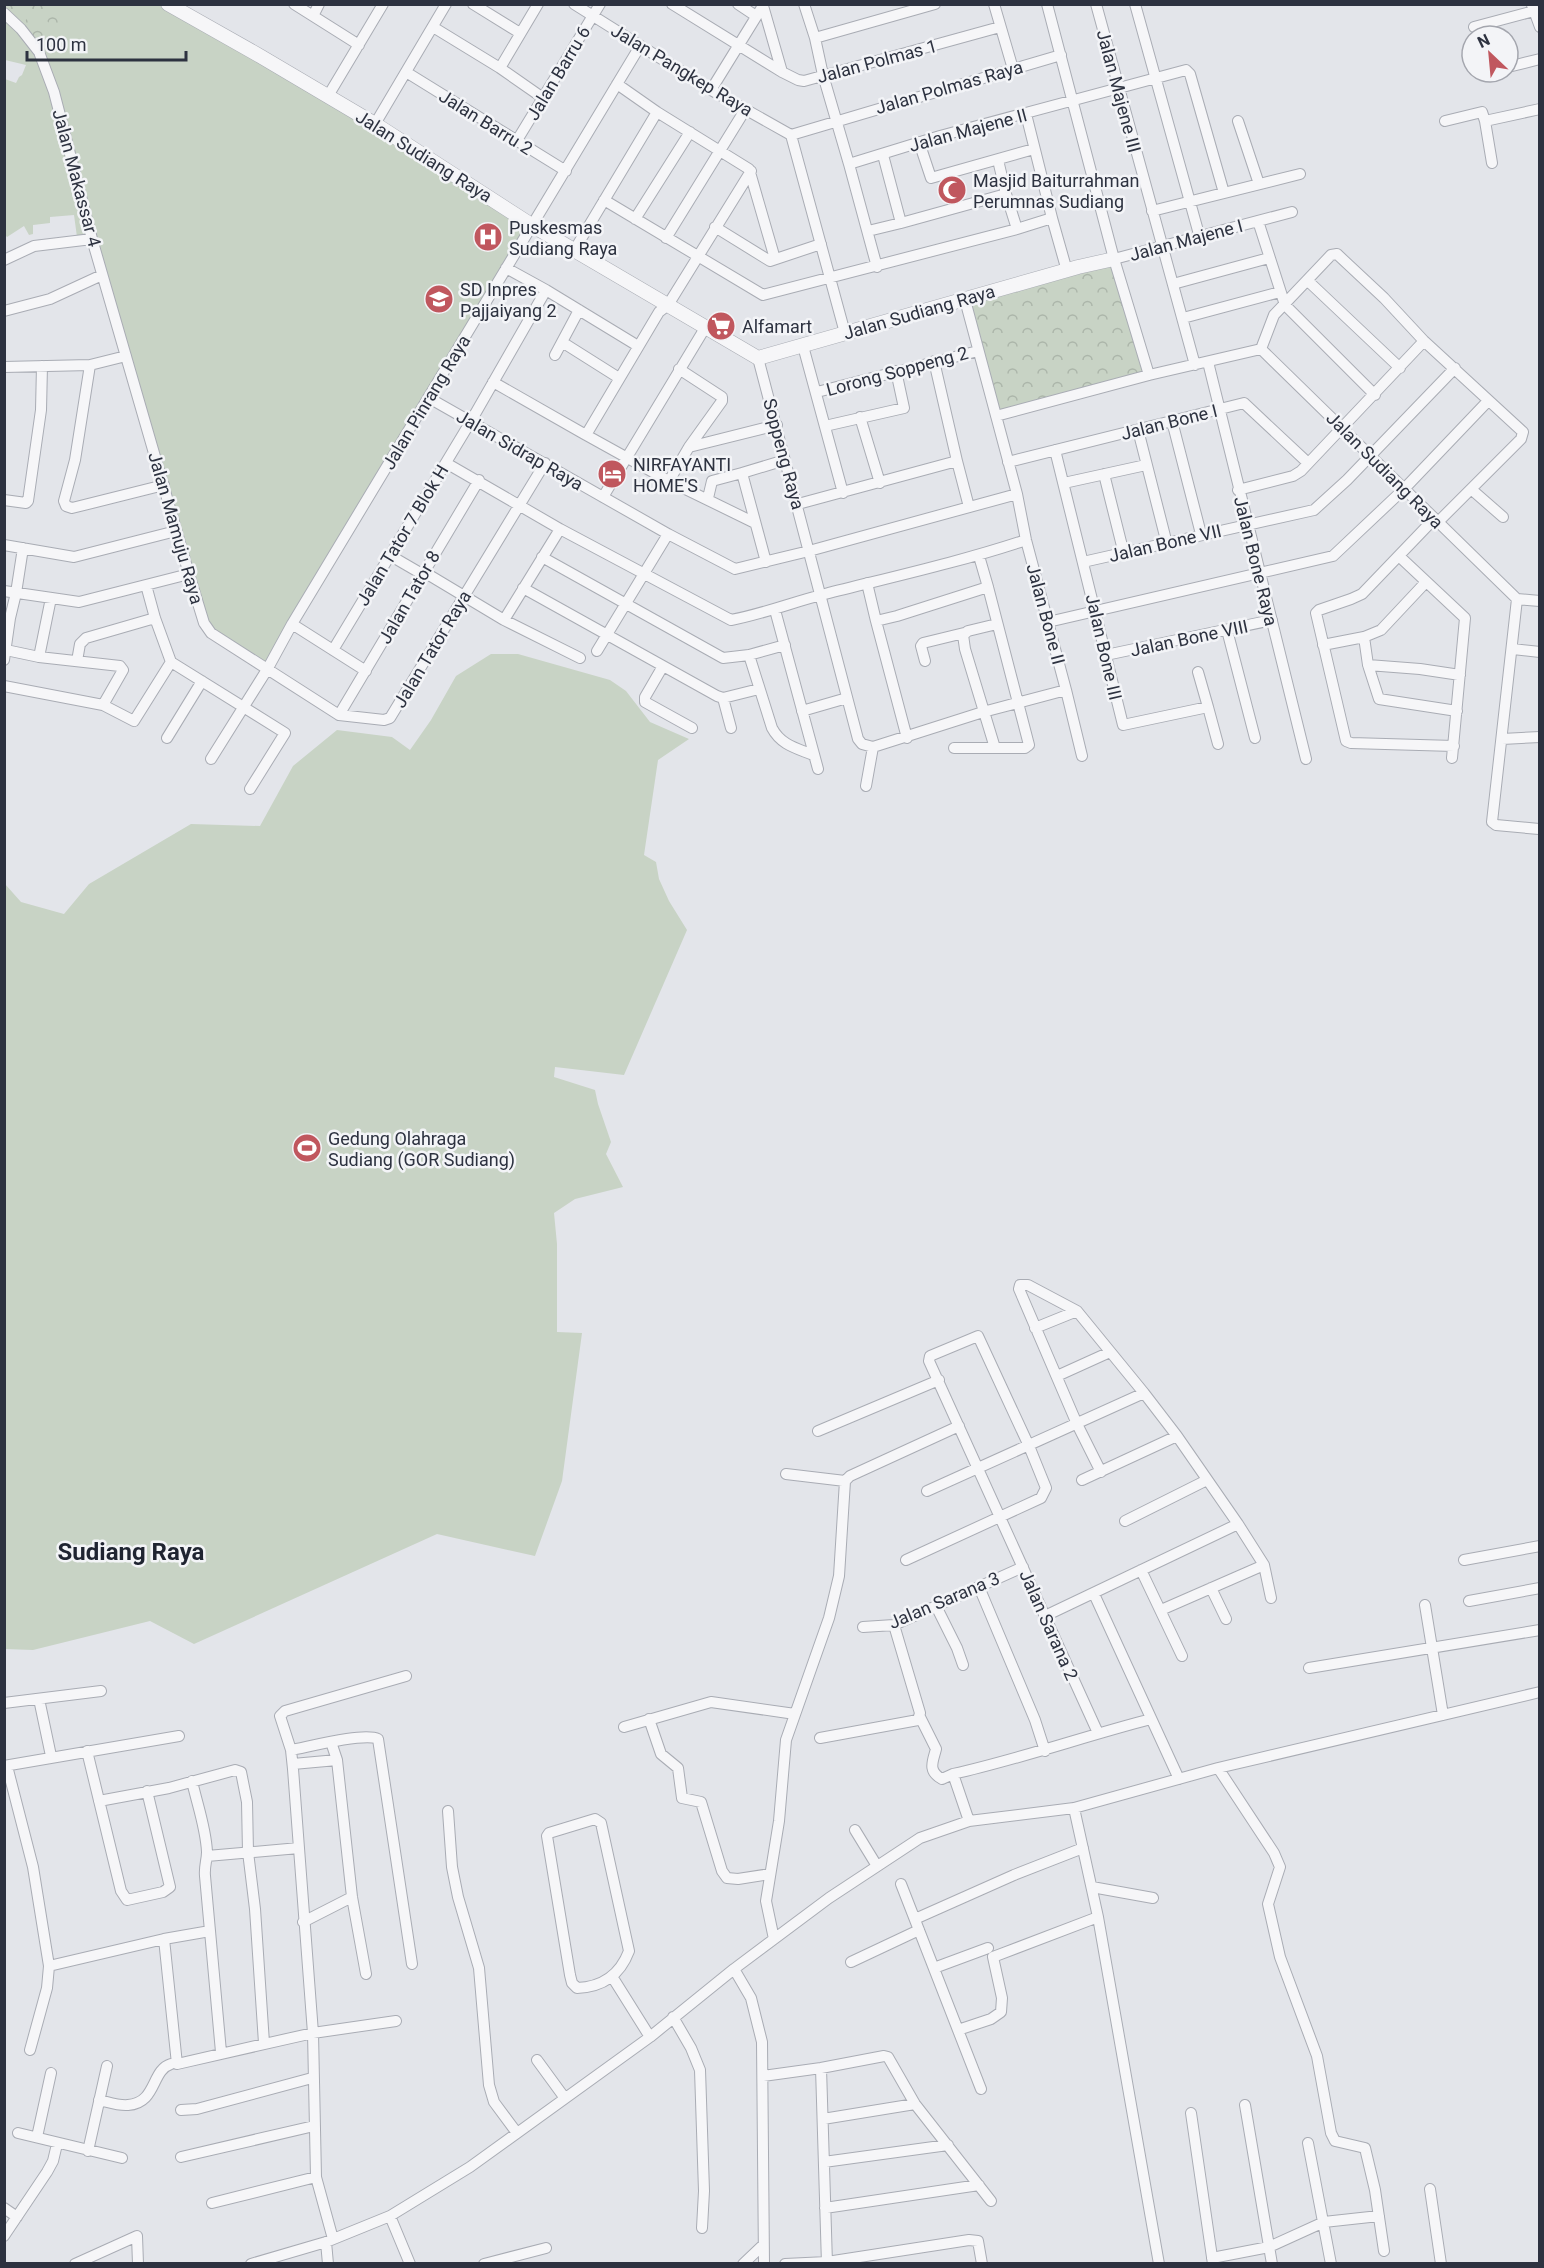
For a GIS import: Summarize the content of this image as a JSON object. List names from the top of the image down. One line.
{"streets":{"street":["Jalan Polmas 1","Jalan Pangkep Raya","Jalan Barru 6","Jalan Polmas Raya","Jalan Majene III","Jalan Barru 2","Jalan Majene II","Jalan Sudiang Raya","Jalan Makassar 4","Jalan Majene I","Lorong Soppeng 2","Jalan Pinrang Raya","Jalan Bone I","Jalan Sidrap Raya","Soppeng Raya","Jalan Mamuju Raya","Jalan Tator 7 Blok H","Jalan Bone VII","Jalan Bone Raya","Jalan Tator 8","Jalan Bone II","Jalan Bone VIII","Jalan Bone III","Jalan Tator Raya","Jalan Sarana 3","Jalan Sarana 2"]},"crossings":[["Jalan Pangkep Raya","Jalan Barru 6"],["Jalan Pangkep Raya","Jalan Polmas Raya"],["Jalan Pangkep Raya","Jalan Pinrang Raya"],["Jalan Barru 6","Jalan Barru 2"],["Jalan Majene III","Jalan Majene II"],["Jalan Majene III","Jalan Majene I"],["Jalan Barru 2","Jalan Pinrang Raya"],["Jalan Sudiang Raya","Jalan Majene I"],["Jalan Sudiang Raya","Jalan Pinrang Raya"],["Jalan Sudiang Raya","Soppeng Raya"],["Jalan Sudiang Raya","Jalan Bone VII"],["Jalan Sudiang Raya","Jalan Bone II"],["Jalan Makassar 4","Jalan Mamuju Raya"],["Lorong Soppeng 2","Jalan Bone II"],["Jalan Pinrang Raya","Jalan Sidrap Raya"],["Jalan Pinrang Raya","Jalan Mamuju Raya"],["Jalan Pinrang Raya","Jalan Tator Raya"],["Jalan Bone I","Jalan Bone Raya"],["Jalan Bone I","Jalan Bone II"],["Jalan Bone I","Jalan Bone III"],["Jalan Sidrap Raya","Soppeng Raya"],["Jalan Sidrap Raya","Jalan Tator 7 Blok H"],["Jalan Sidrap Raya","Jalan Bone II"],["Jalan Sidrap Raya","Jalan Tator Raya"],["Jalan Mamuju Raya","Jalan Tator Raya"],["Jalan Bone VII","Jalan Bone Raya"],["Jalan Bone VII","Jalan Bone III"],["Jalan Bone Raya","Jalan Bone VIII"],["Jalan Tator 8","Jalan Tator Raya"],["Jalan Bone VIII","Jalan Bone III"],["Jalan Sarana 3","Jalan Sarana 2"]],"districts":["Sudiang Raya"],"places":{"mosque":["Masjid Baiturrahman Perumnas Sudiang"],"hospital":["Puskesmas Sudiang Raya"],"school or university":["SD Inpres Pajjaiyang 2"],"supermarket":["Alfamart"],"hotel":["NIRFAYANTI HOME'S"],"sports":["Gedung Olahraga Sudiang (GOR Sudiang)"]},"scale_bar":"100 m","north":"top left"}
